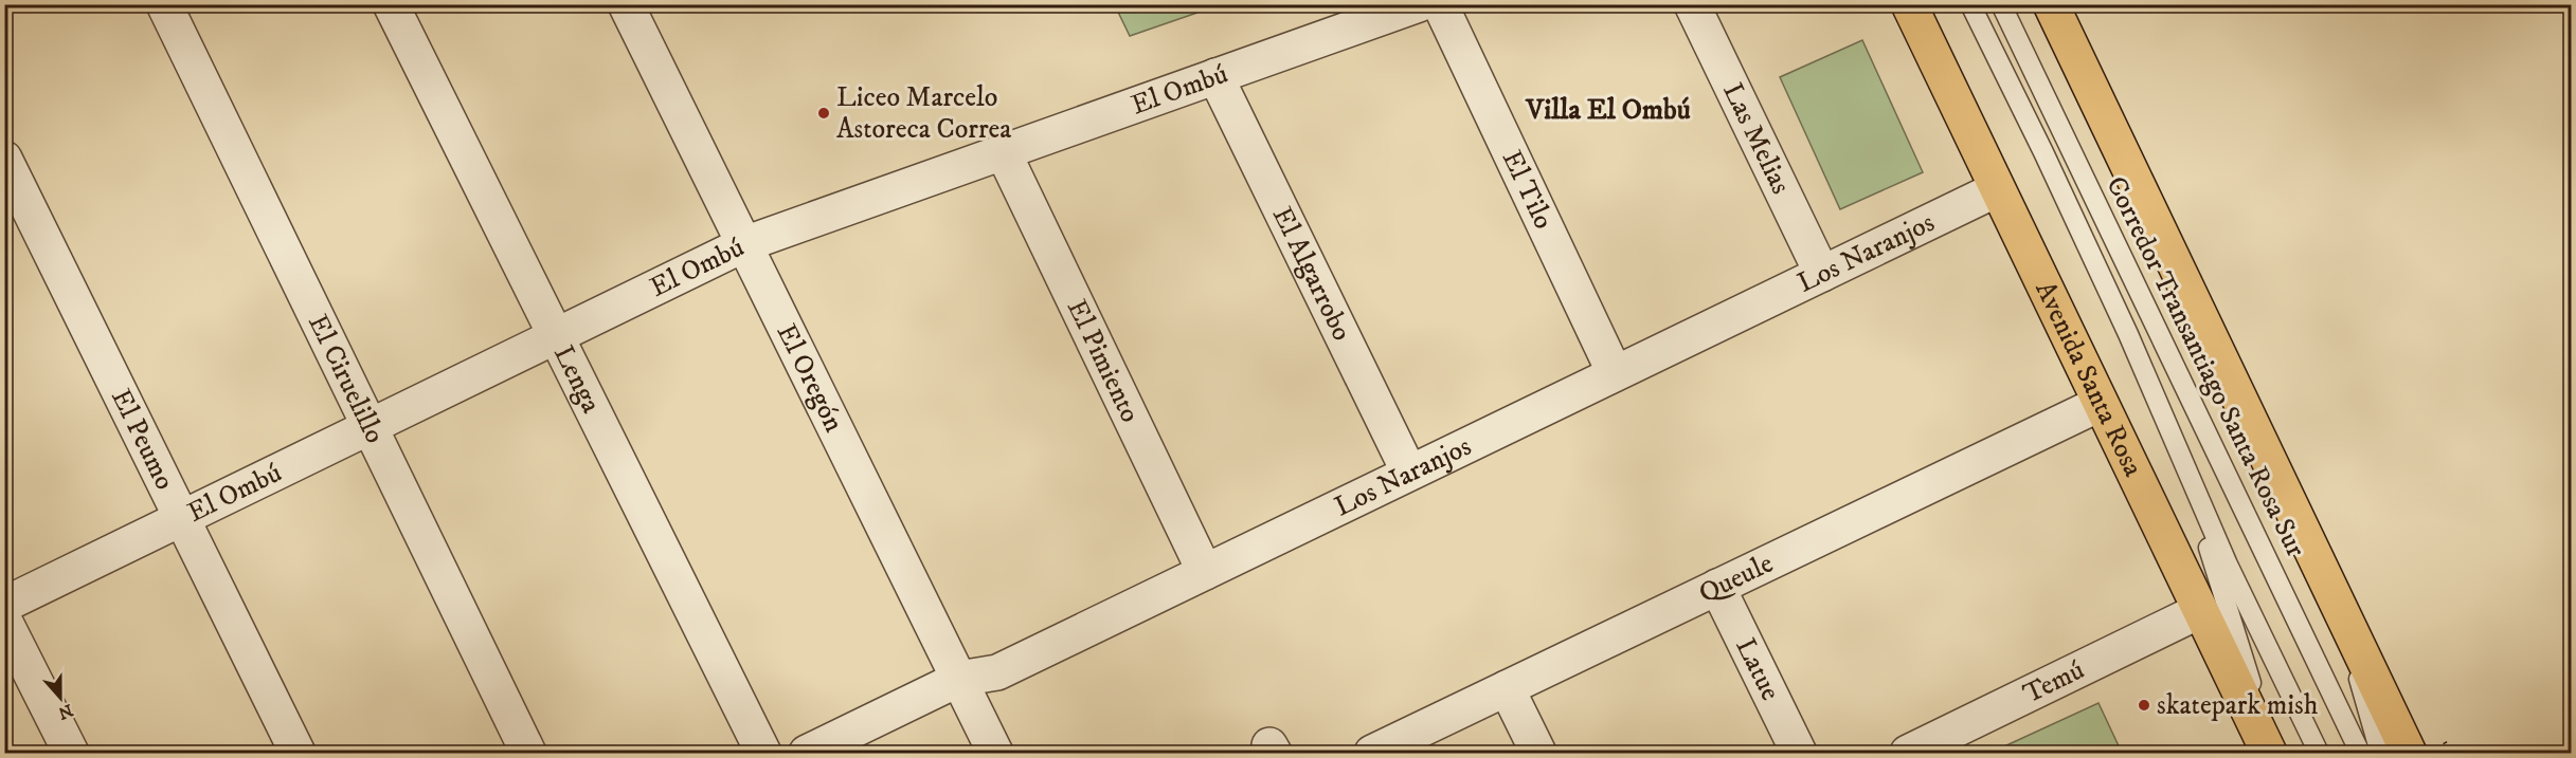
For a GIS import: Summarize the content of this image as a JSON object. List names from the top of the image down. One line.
{"streets":{"main road":["Avenida Santa Rosa"],"street":["El Ombú","Las Melias","El Tilo","Los Naranjos","El Algarrobo","El Pimiento","El Ciruelillo","Lenga","El Oregón","El Peumo","Queule","Latue","Temú"],"lane":["Corredor Transantiago Santa Rosa Sur"]},"crossings":[["El Ombú","El Algarrobo"],["El Ombú","El Pimiento"],["El Ombú","El Ciruelillo"],["El Ombú","Lenga"],["El Ombú","El Oregón"],["El Ombú","El Peumo"],["Las Melias","Los Naranjos"],["El Tilo","Los Naranjos"],["Los Naranjos","El Algarrobo"],["Los Naranjos","El Pimiento"],["Los Naranjos","El Oregón"],["Los Naranjos","Avenida Santa Rosa"],["Avenida Santa Rosa","Queule"],["Avenida Santa Rosa","Temú"],["Queule","Latue"]],"districts":["Villa El Ombú"],"places":["Liceo Marcelo Astoreca Correa","skatepark mish"],"north":"bottom"}
